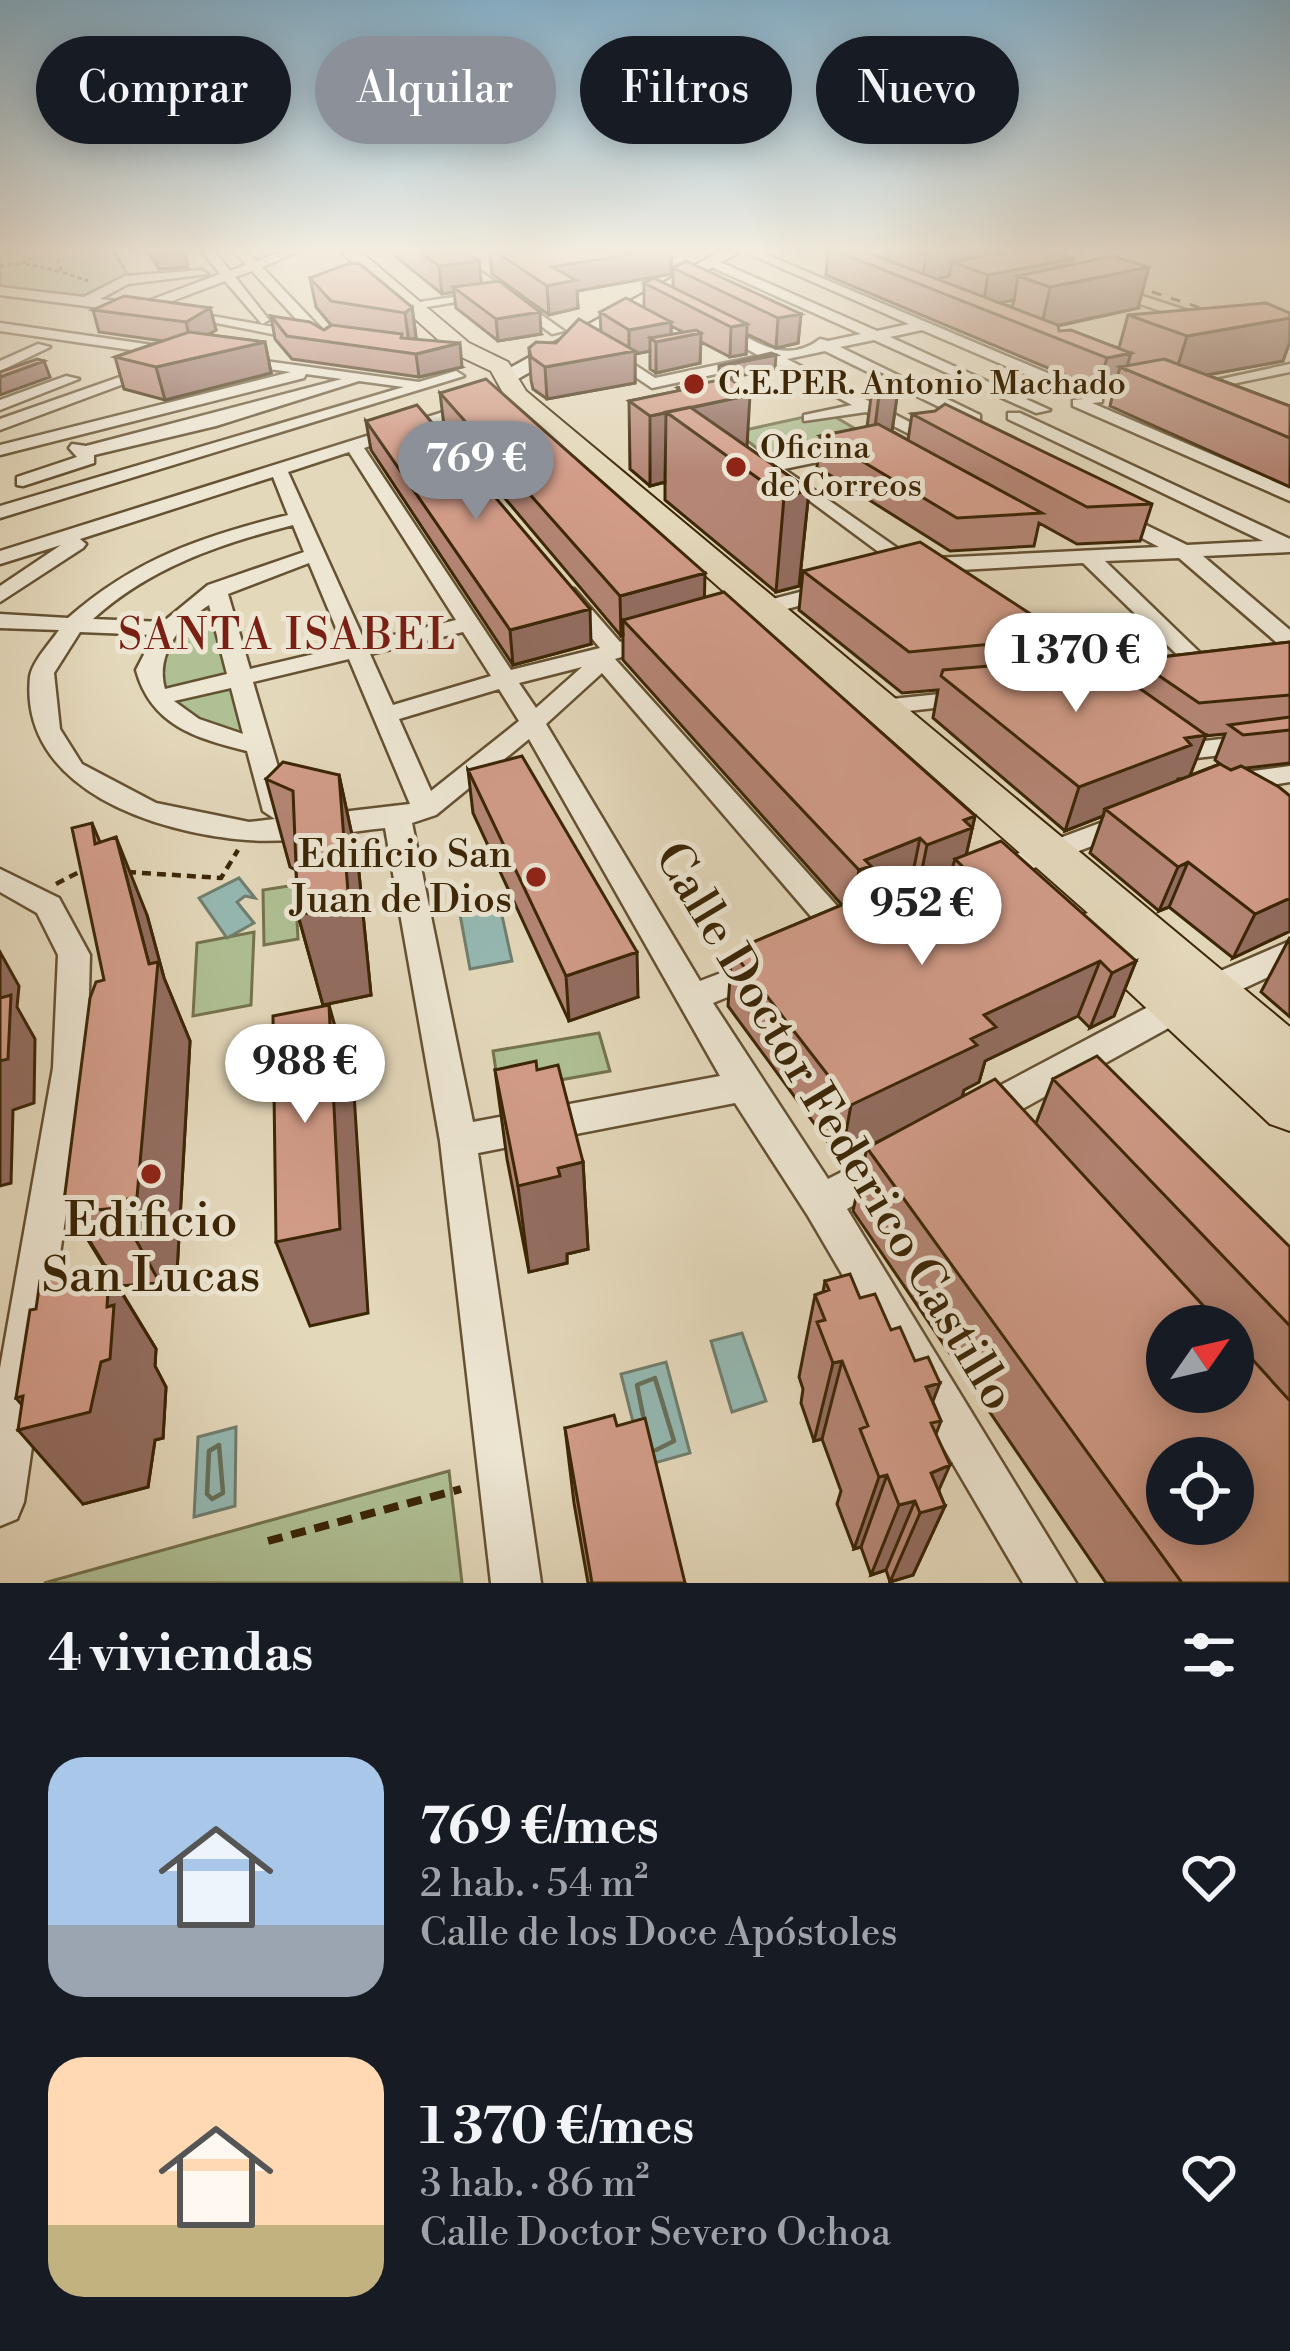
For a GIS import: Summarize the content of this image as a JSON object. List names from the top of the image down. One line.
{"streets":{"street":["Calle Doctor Federico Castillo"]},"districts":["SANTA ISABEL"],"places":["C.E.PER. Antonio Machado","Oficina de Correos","Edificio San Juan de Dios","Edificio San Lucas"],"north":"top right","page":{"chip":["Comprar","Alquilar","Filtros","Nuevo"],"price":["769 €","1 370 €","952 €","988 €"],"heading":"4 viviendas","list":[{"name":"769 €/mes","note":"2 hab. · 54 m² · Calle de los Doce Apóstoles"},{"name":"1 370 €/mes","note":"3 hab. · 86 m² · Calle Doctor Severo Ochoa"}]}}
